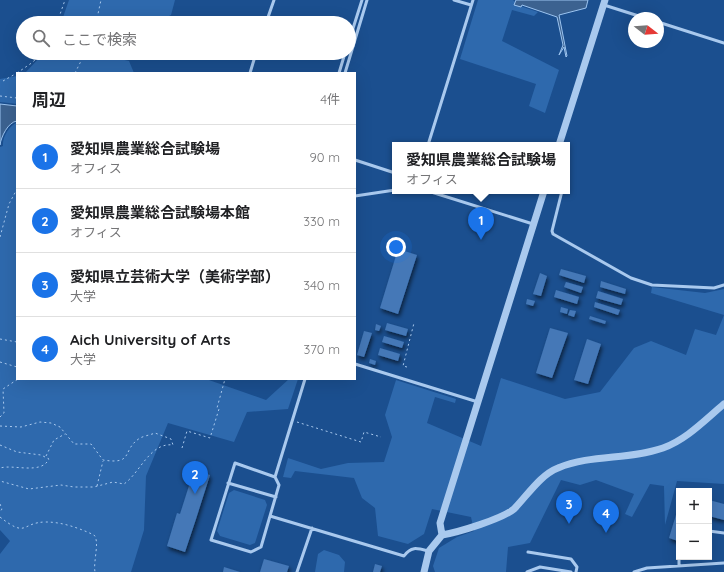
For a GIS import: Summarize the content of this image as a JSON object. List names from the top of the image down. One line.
{"north":"right","page":{"search":"ここで検索","heading":["周辺","4件"],"list":[{"mark":"1","name":"愛知県農業総合試験場","note":"オフィス","value":"90 m"},{"mark":"2","name":"愛知県農業総合試験場本館","note":"オフィス","value":"330 m"},{"mark":"3","name":"愛知県立芸術大学（美術学部）","note":"大学","value":"340 m"},{"mark":"4","name":"Aich University of Arts","note":"大学","value":"370 m"}],"popup":["愛知県農業総合試験場","オフィス"],"pins":["1","2","3","4"],"map_buttons":["+","−"]}}
